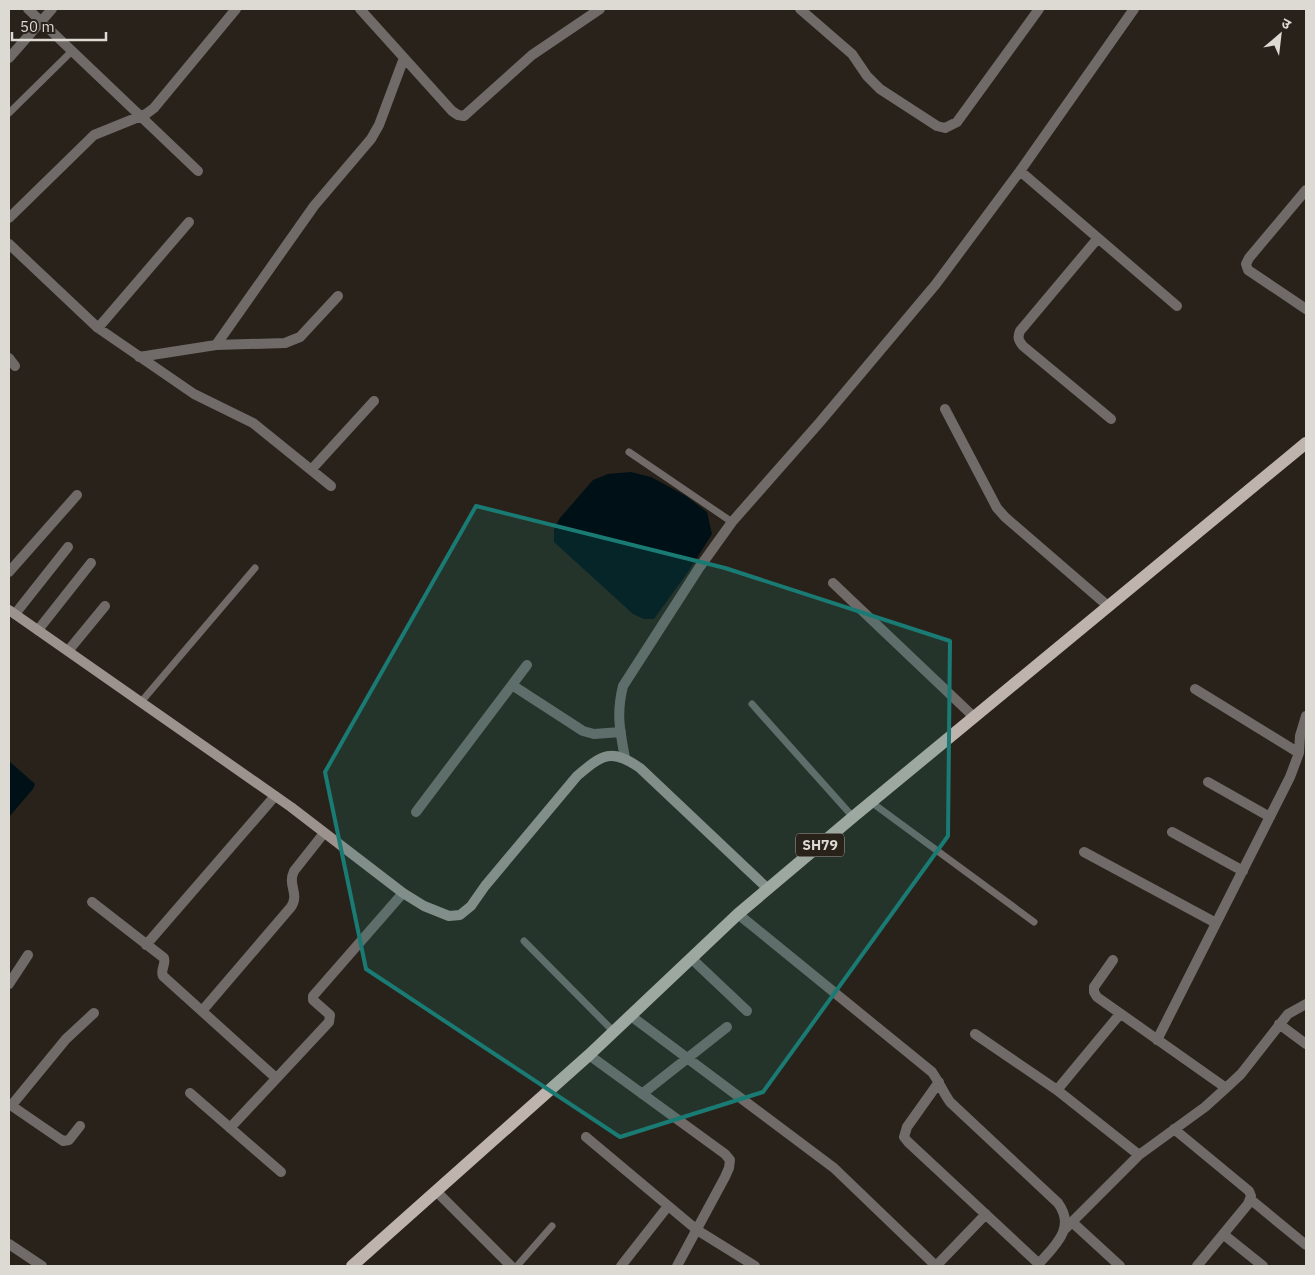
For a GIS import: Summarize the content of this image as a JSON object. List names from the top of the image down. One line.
{"streets":{"main road":["SH79"]},"scale_bar":"50 m","north":"top right"}
